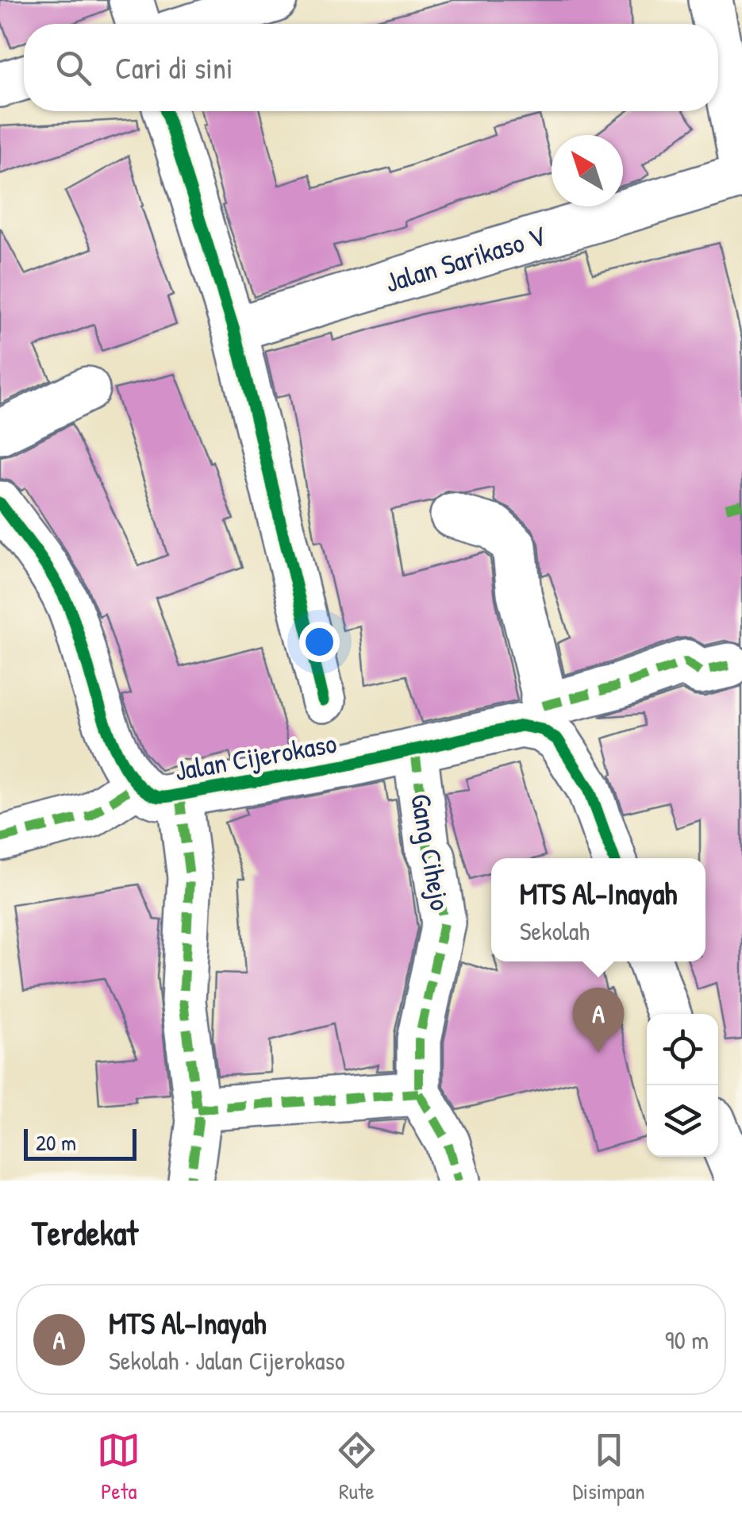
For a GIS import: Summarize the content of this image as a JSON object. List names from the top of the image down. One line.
{"streets":{"street":["Jalan Sarikaso V","Jalan Cijerokaso","Gang Cihejo"]},"crossings":[["Jalan Cijerokaso","Gang Cihejo"]],"scale_bar":"20 m","north":"top left","page":{"search":"Cari di sini","popup":["MTS Al-Inayah","Sekolah"],"pins":"A","scale":"20 m","heading":"Terdekat","list":[{"mark":"A","name":"MTS Al-Inayah","note":"Sekolah · Jalan Cijerokaso","value":"90 m"}],"nav":["Peta","Rute","Disimpan"]}}
